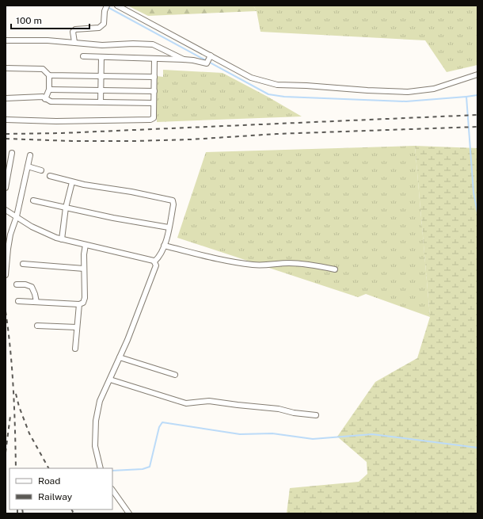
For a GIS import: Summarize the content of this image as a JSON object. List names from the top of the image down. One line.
{"legend":["Road","Railway"],"scale_bar":"100 m"}
